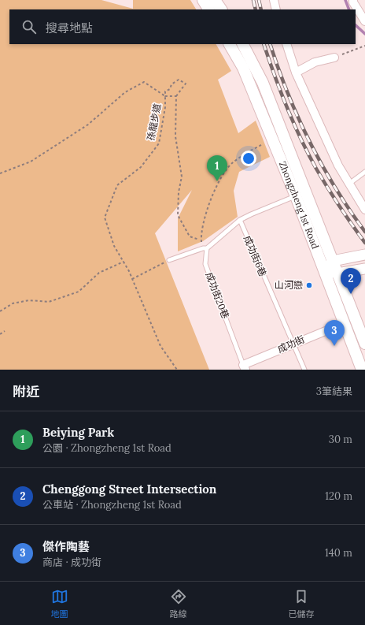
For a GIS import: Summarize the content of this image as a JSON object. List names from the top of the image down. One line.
{"streets":{"main road":["Zhongzheng 1st Road"],"street":["成功街"],"lane":["成功街6巷","成功街20巷"],"path":["孫龍步道"]},"crossings":[["Zhongzheng 1st Road","成功街"],["成功街6巷","成功街"],["成功街20巷","成功街"]],"places":["山河戀"],"page":{"search":"搜尋地點","pins":["1","2","3"],"heading":["附近","3筆結果"],"list":[{"mark":"1","name":"Beiying Park","note":"公園 · Zhongzheng 1st Road","value":"30 m"},{"mark":"2","name":"Chenggong Street Intersection","note":"公車站 · Zhongzheng 1st Road","value":"120 m"},{"mark":"3","name":"傑作陶藝","note":"商店 · 成功街","value":"140 m"}],"nav":["地圖","路線","已儲存"]}}
